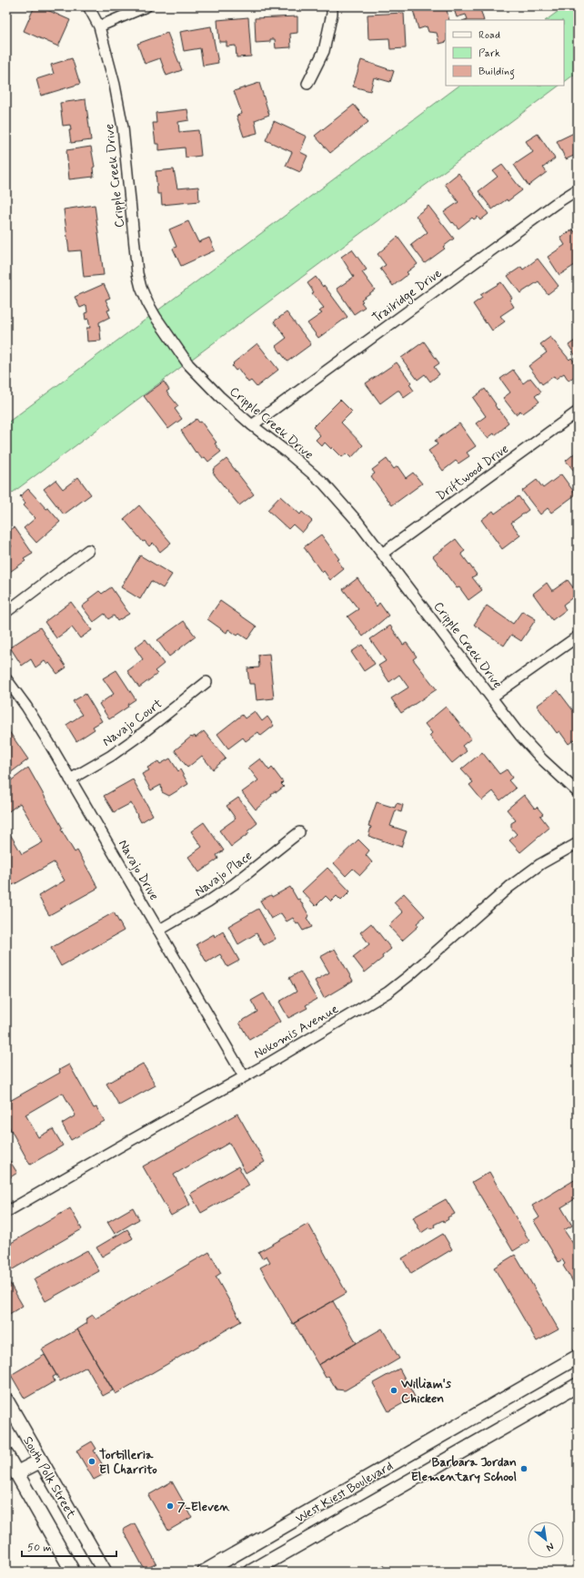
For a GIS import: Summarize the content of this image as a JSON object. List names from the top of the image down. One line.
{"streets":{"main road":["South Polk Street","West Kiest Boulevard"],"street":["Cripple Creek Drive","Trailridge Drive","Driftwood Drive","Navajo Court","Navajo Drive","Navajo Place","Nokomis Avenue"]},"crossings":[["Cripple Creek Drive","Trailridge Drive"],["Cripple Creek Drive","Driftwood Drive"],["Navajo Court","Navajo Drive"],["Navajo Drive","Navajo Place"],["Navajo Drive","Nokomis Avenue"]],"places":["William's Chicken","Tortilleria El Charrito","Barbara Jordan Elementary School","7-Eleven"],"legend":["Road","Park","Building"],"scale_bar":"50 m","north":"bottom right"}
